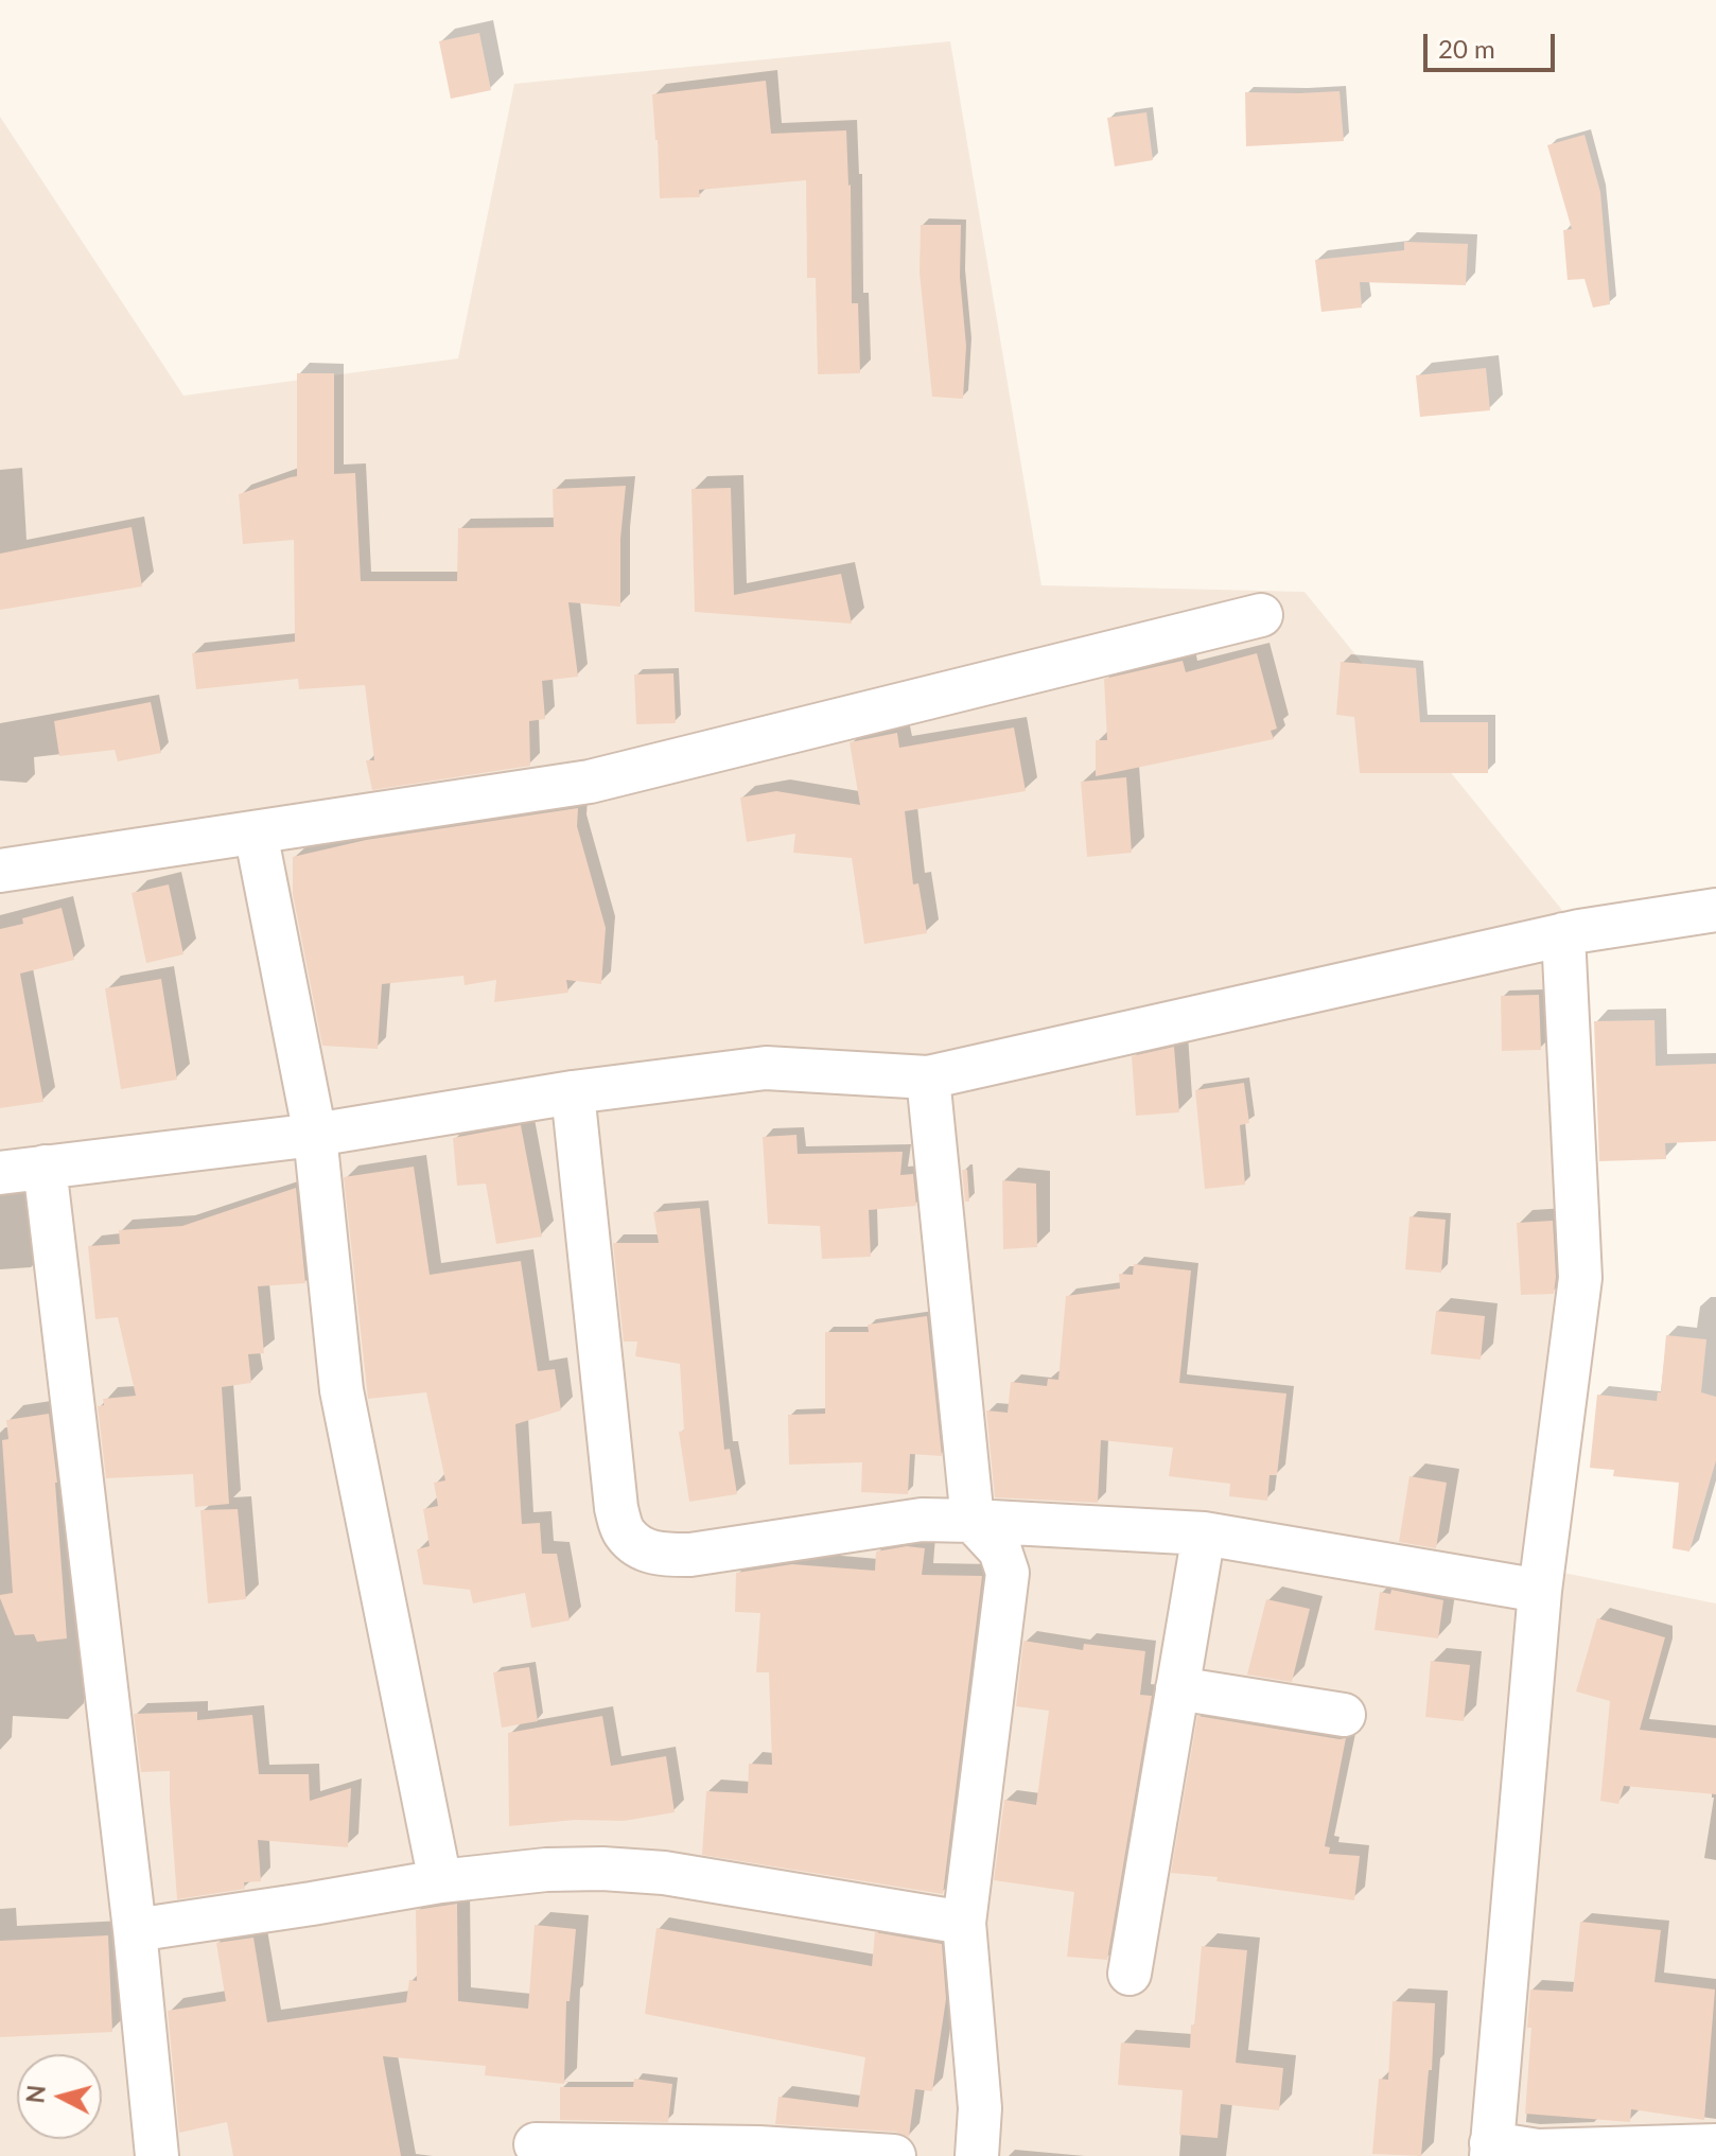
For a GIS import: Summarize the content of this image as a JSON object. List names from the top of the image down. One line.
{"scale_bar":"20 m","north":"left"}
